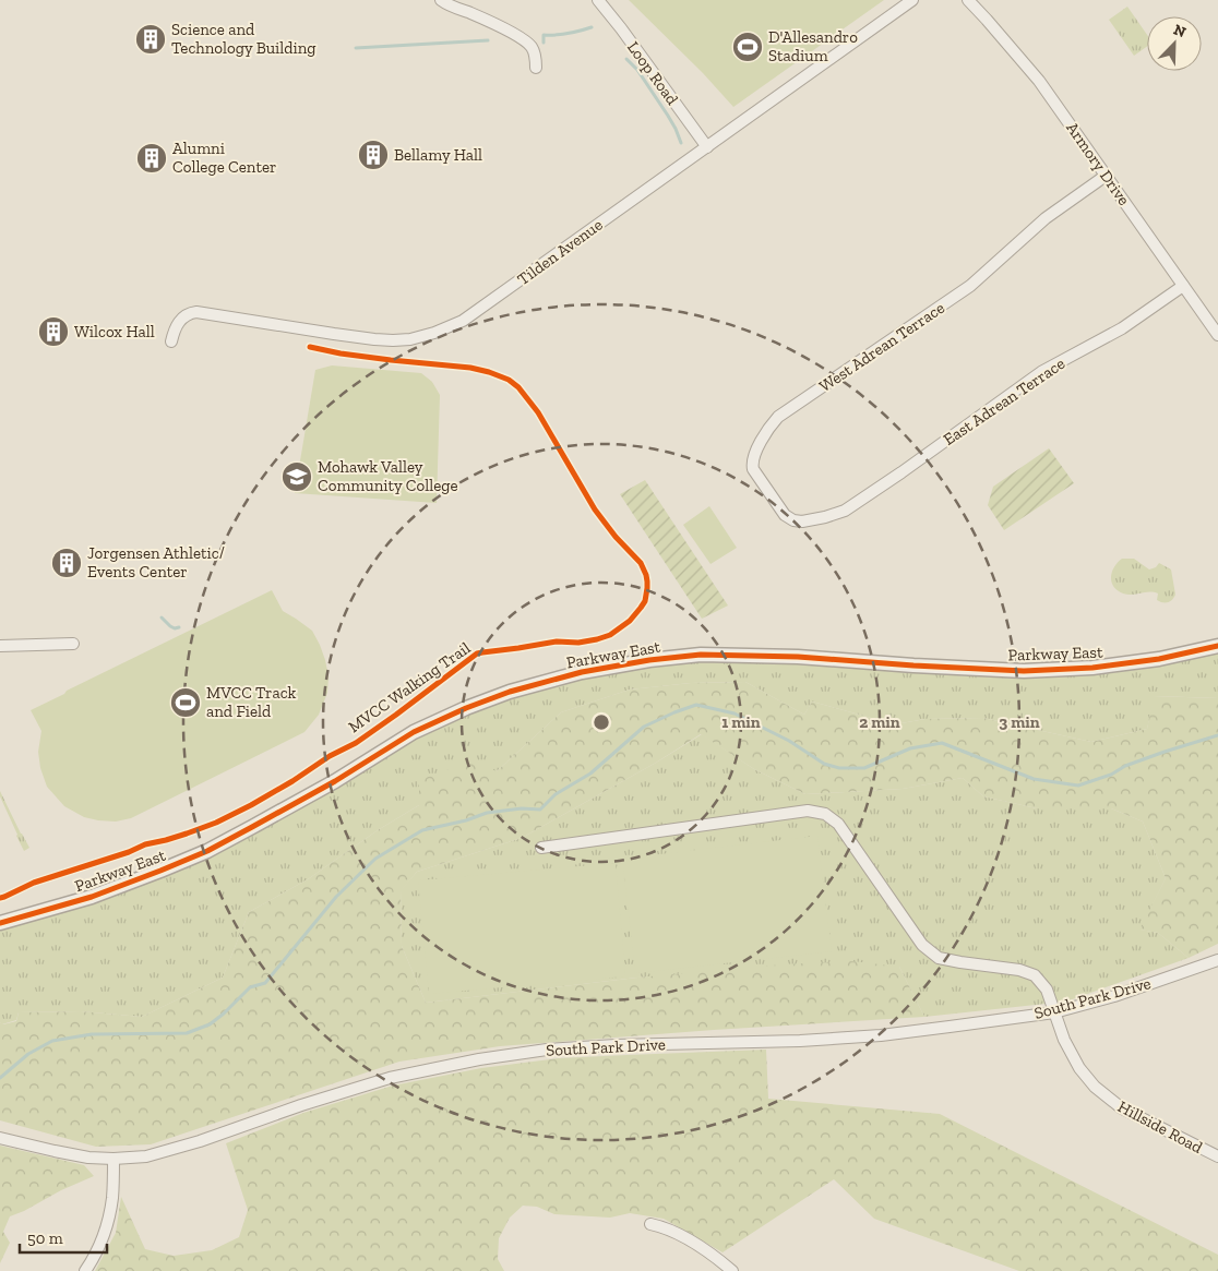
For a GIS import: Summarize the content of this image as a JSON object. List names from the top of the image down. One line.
{"streets":{"street":["Loop Road","Armory Drive","Tilden Avenue","West Adrean Terrace","East Adrean Terrace","Parkway East","South Park Drive","Hillside Road"],"cycle path":["MVCC Walking Trail"]},"crossings":[["Loop Road","Tilden Avenue"],["Armory Drive","West Adrean Terrace"],["Armory Drive","East Adrean Terrace"],["West Adrean Terrace","East Adrean Terrace"],["South Park Drive","Hillside Road"]],"places":{"building":["Science and Technology Building","Bellamy Hall","Alumni College Center","Wilcox Hall","Jorgensen Athletic/ Events Center"],"sports":["D'Allesandro Stadium","MVCC Track and Field"],"school or university":["Mohawk Valley Community College"]},"scale_bar":"50 m","north":"top right","rings":["1 min","2 min","3 min"]}
